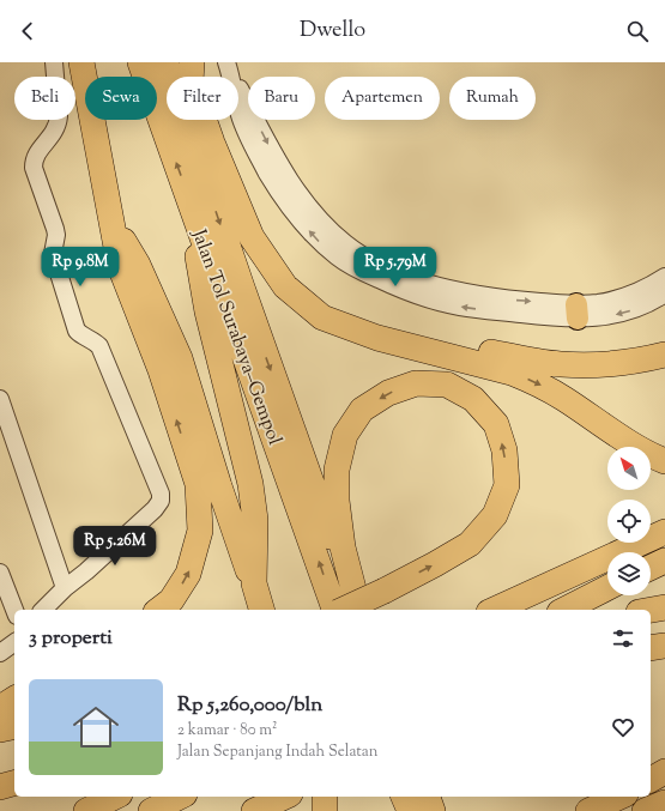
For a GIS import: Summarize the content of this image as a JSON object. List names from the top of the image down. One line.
{"streets":{"highway":["Jalan Tol Surabaya–Gempol"]},"north":"top left","page":{"header":"Dwello","chip":["Beli","Sewa","Filter","Baru","Apartemen","Rumah"],"price":["Rp 9.8M","Rp 5.79M","Rp 5.26M"],"heading":"3 properti","list":[{"name":"Rp 5,260,000/bln","note":"2 kamar · 80 m² · Jalan Sepanjang Indah Selatan"}]}}
